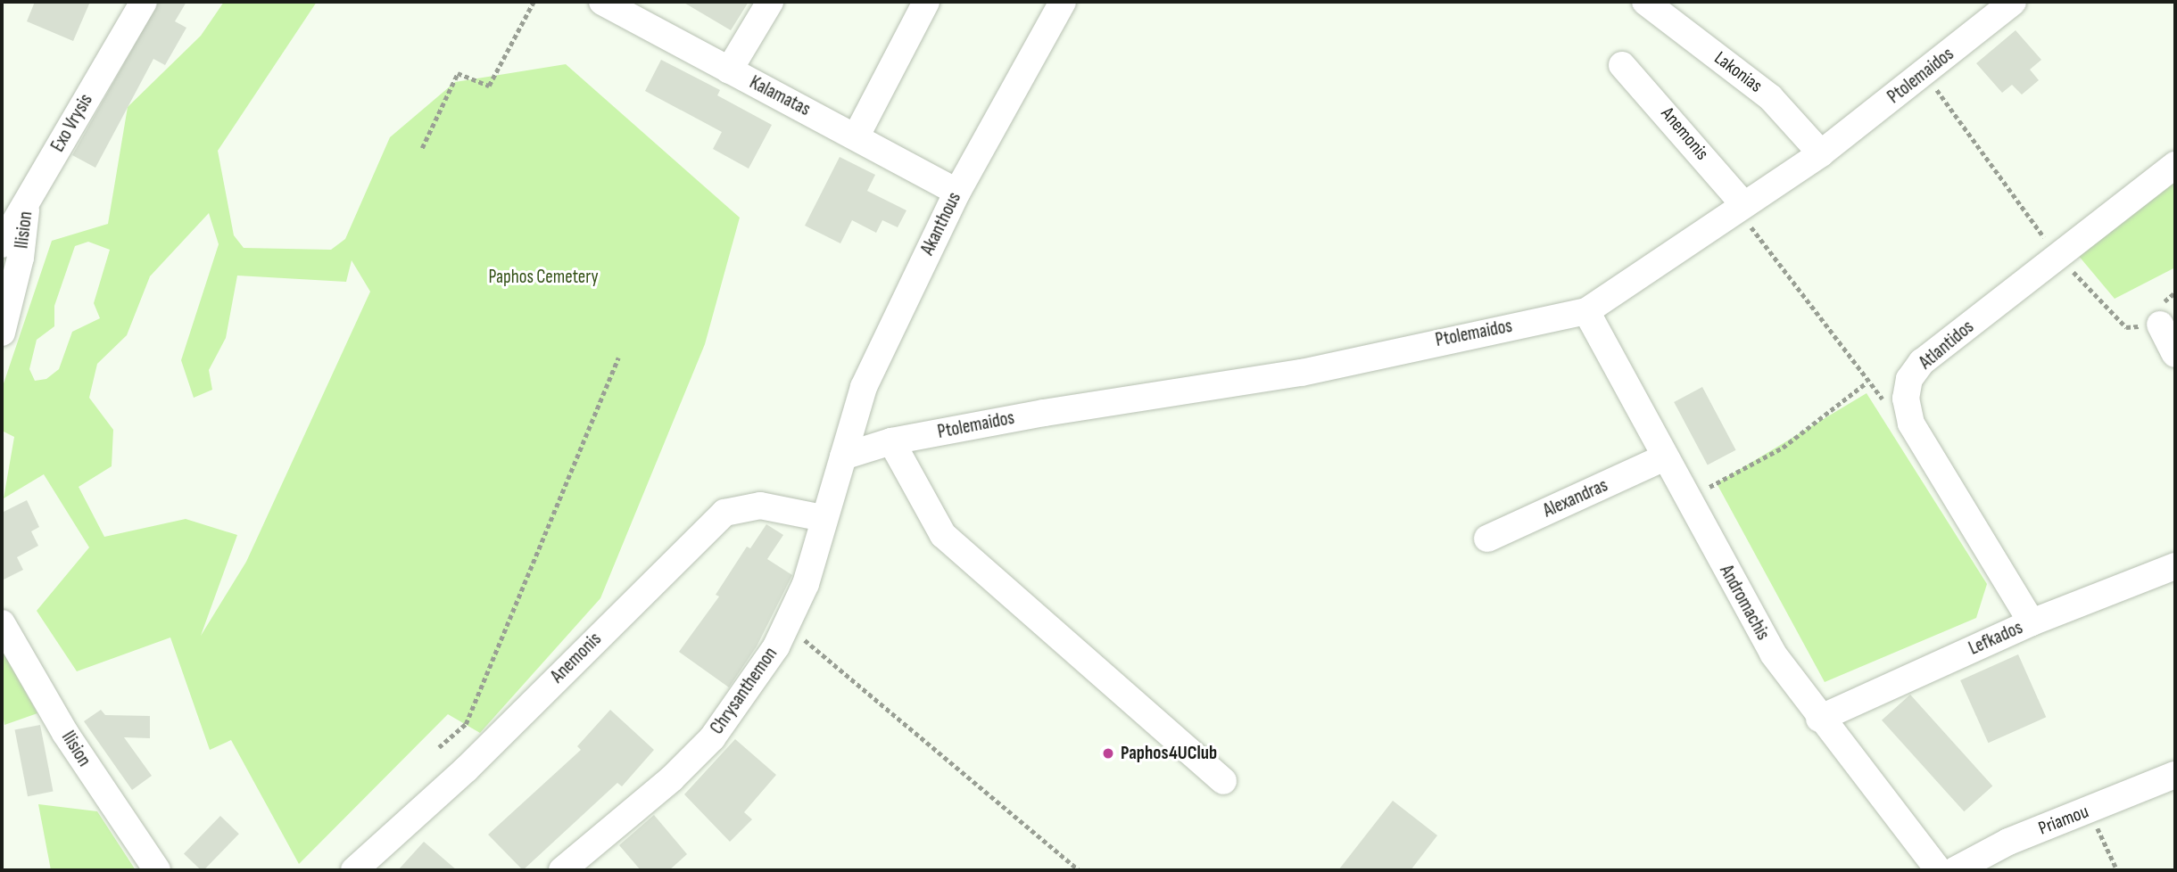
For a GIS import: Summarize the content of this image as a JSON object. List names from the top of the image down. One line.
{"streets":{"street":["Lakonias","Ptolemaidos","Kalamatas","Exo Vrysis","Anemonis","Akanthous","Ilision","Atlantidos","Alexandras","Andromachis","Lefkados","Chrysanthemon","Priamou"]},"crossings":[["Lakonias","Ptolemaidos"],["Ptolemaidos","Anemonis"],["Ptolemaidos","Akanthous"],["Ptolemaidos","Andromachis"],["Ptolemaidos","Chrysanthemon"],["Kalamatas","Akanthous"],["Exo Vrysis","Ilision"],["Anemonis","Chrysanthemon"],["Akanthous","Chrysanthemon"],["Alexandras","Andromachis"],["Andromachis","Lefkados"]],"parks":["Paphos Cemetery"],"places":["Paphos4UClub"]}
